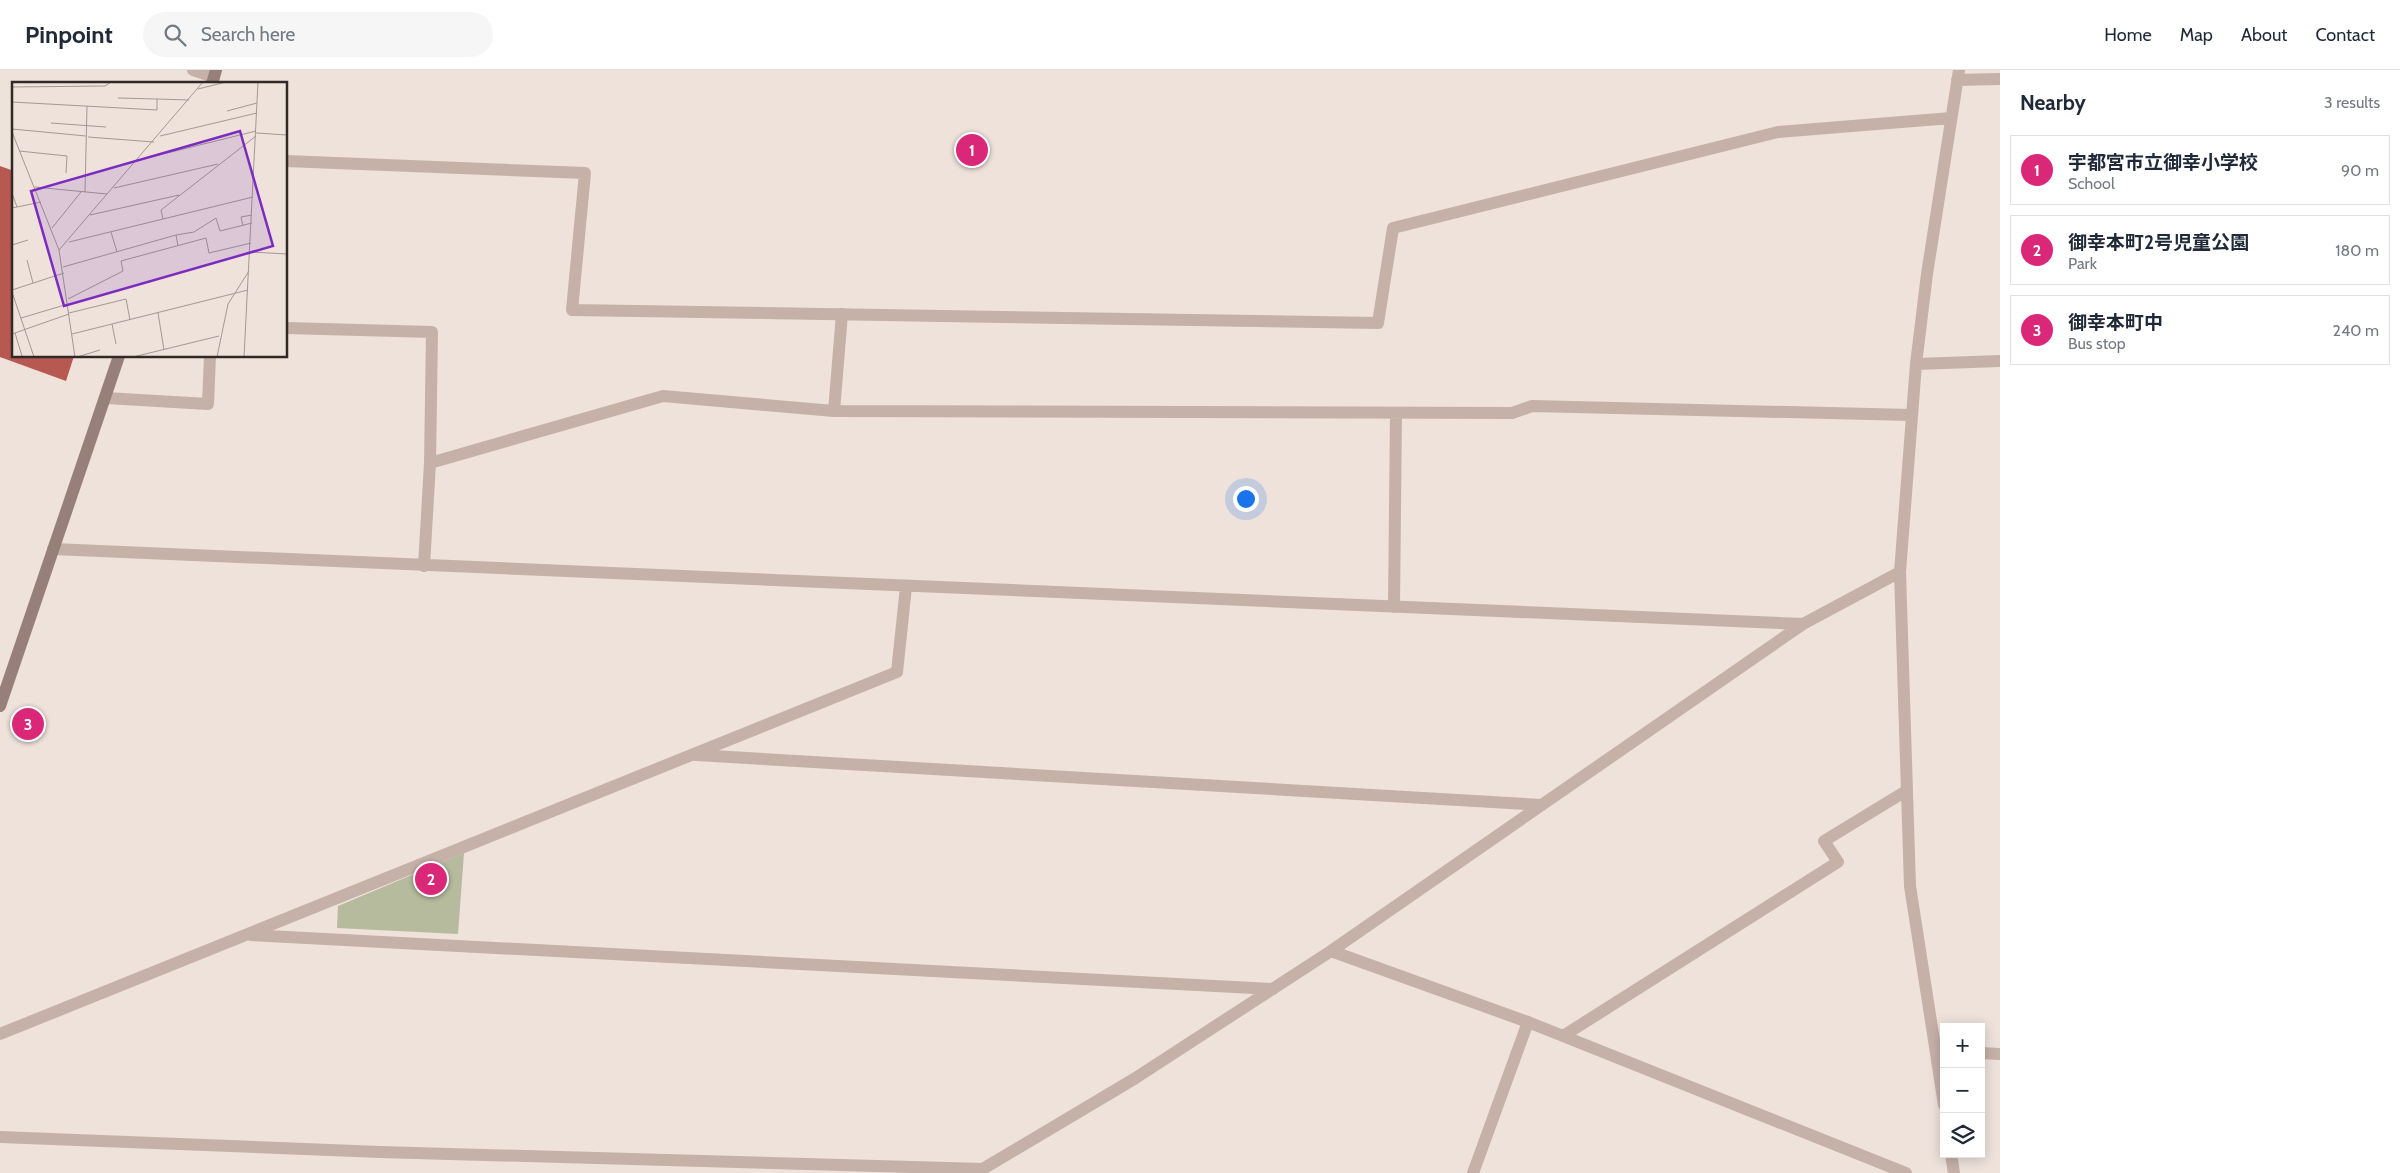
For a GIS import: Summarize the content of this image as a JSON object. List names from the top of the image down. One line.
{"page":{"header":"Pinpoint","search":"Search here","nav":["Home","Map","About","Contact"],"heading":["Nearby","3 results"],"pins":["1","3","2"],"list":[{"mark":"1","name":"宇都宮市立御幸小学校","note":"School","value":"90 m"},{"mark":"2","name":"御幸本町2号児童公園","note":"Park","value":"180 m"},{"mark":"3","name":"御幸本町中","note":"Bus stop","value":"240 m"}],"map_buttons":["+","−"]}}
